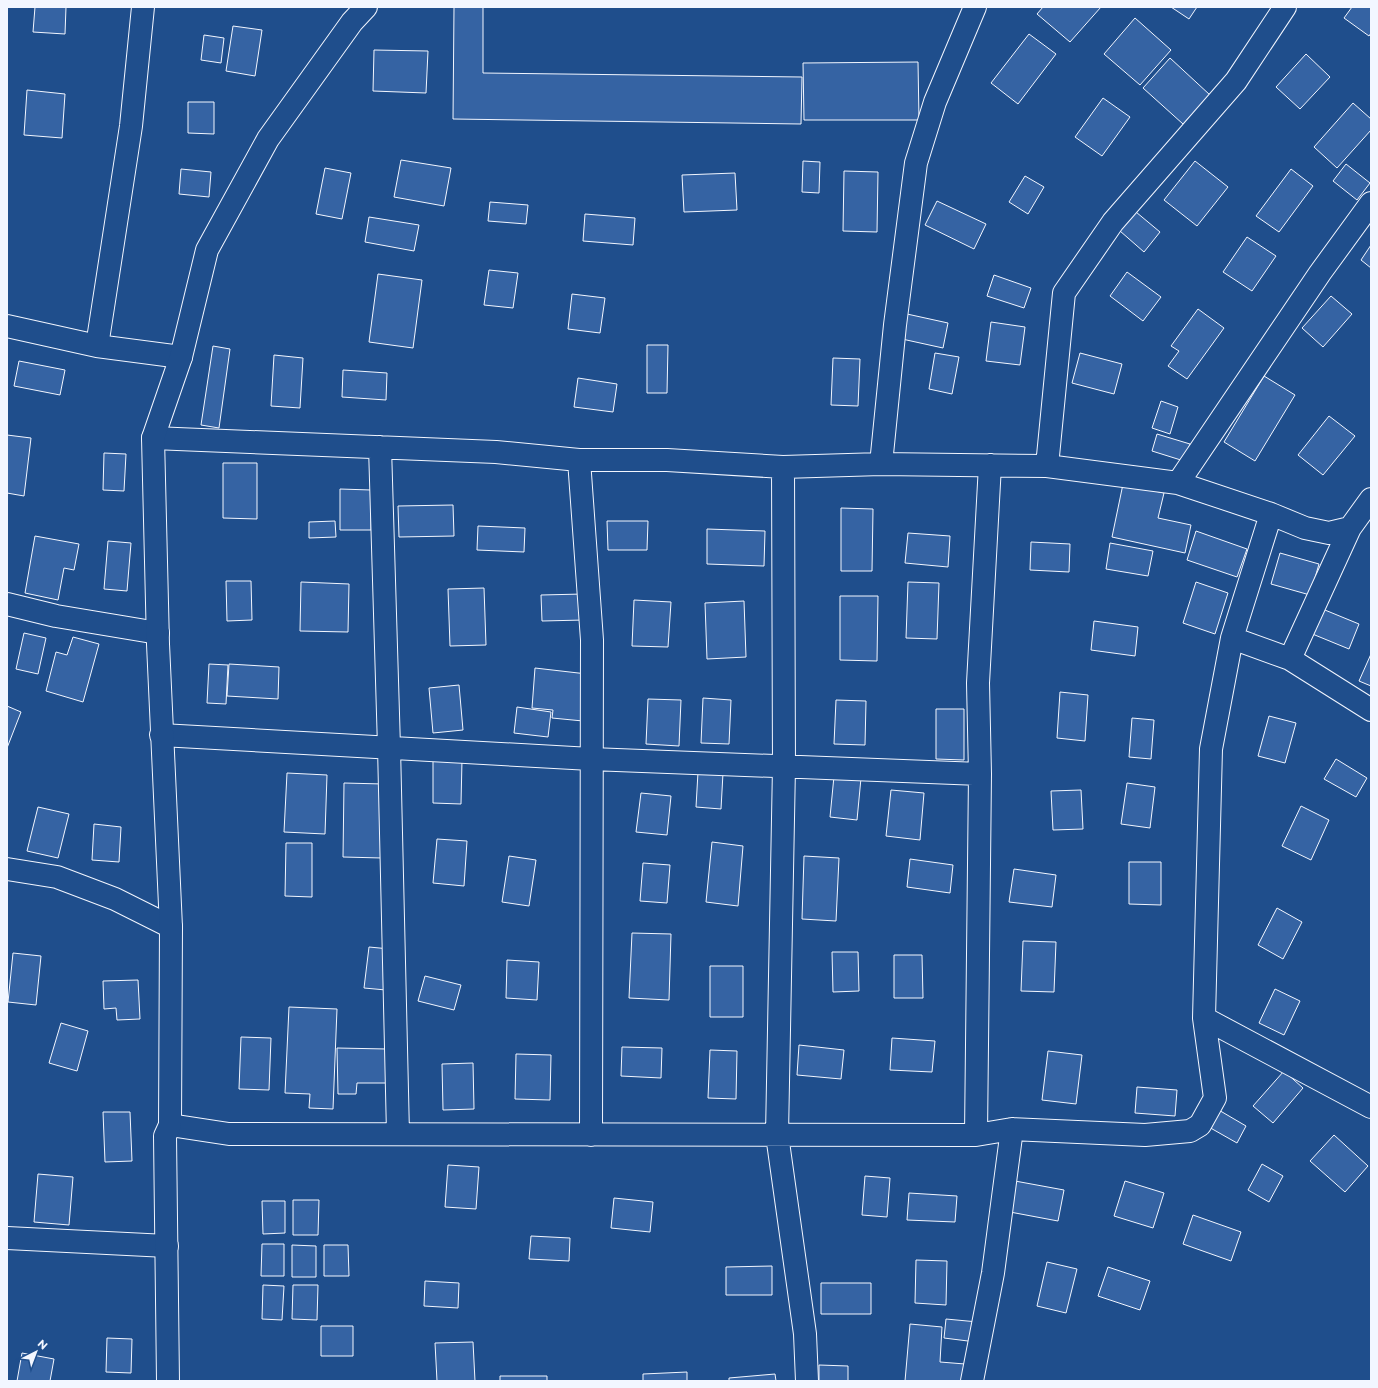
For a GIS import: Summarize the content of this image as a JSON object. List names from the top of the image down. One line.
{"north":"top right"}
